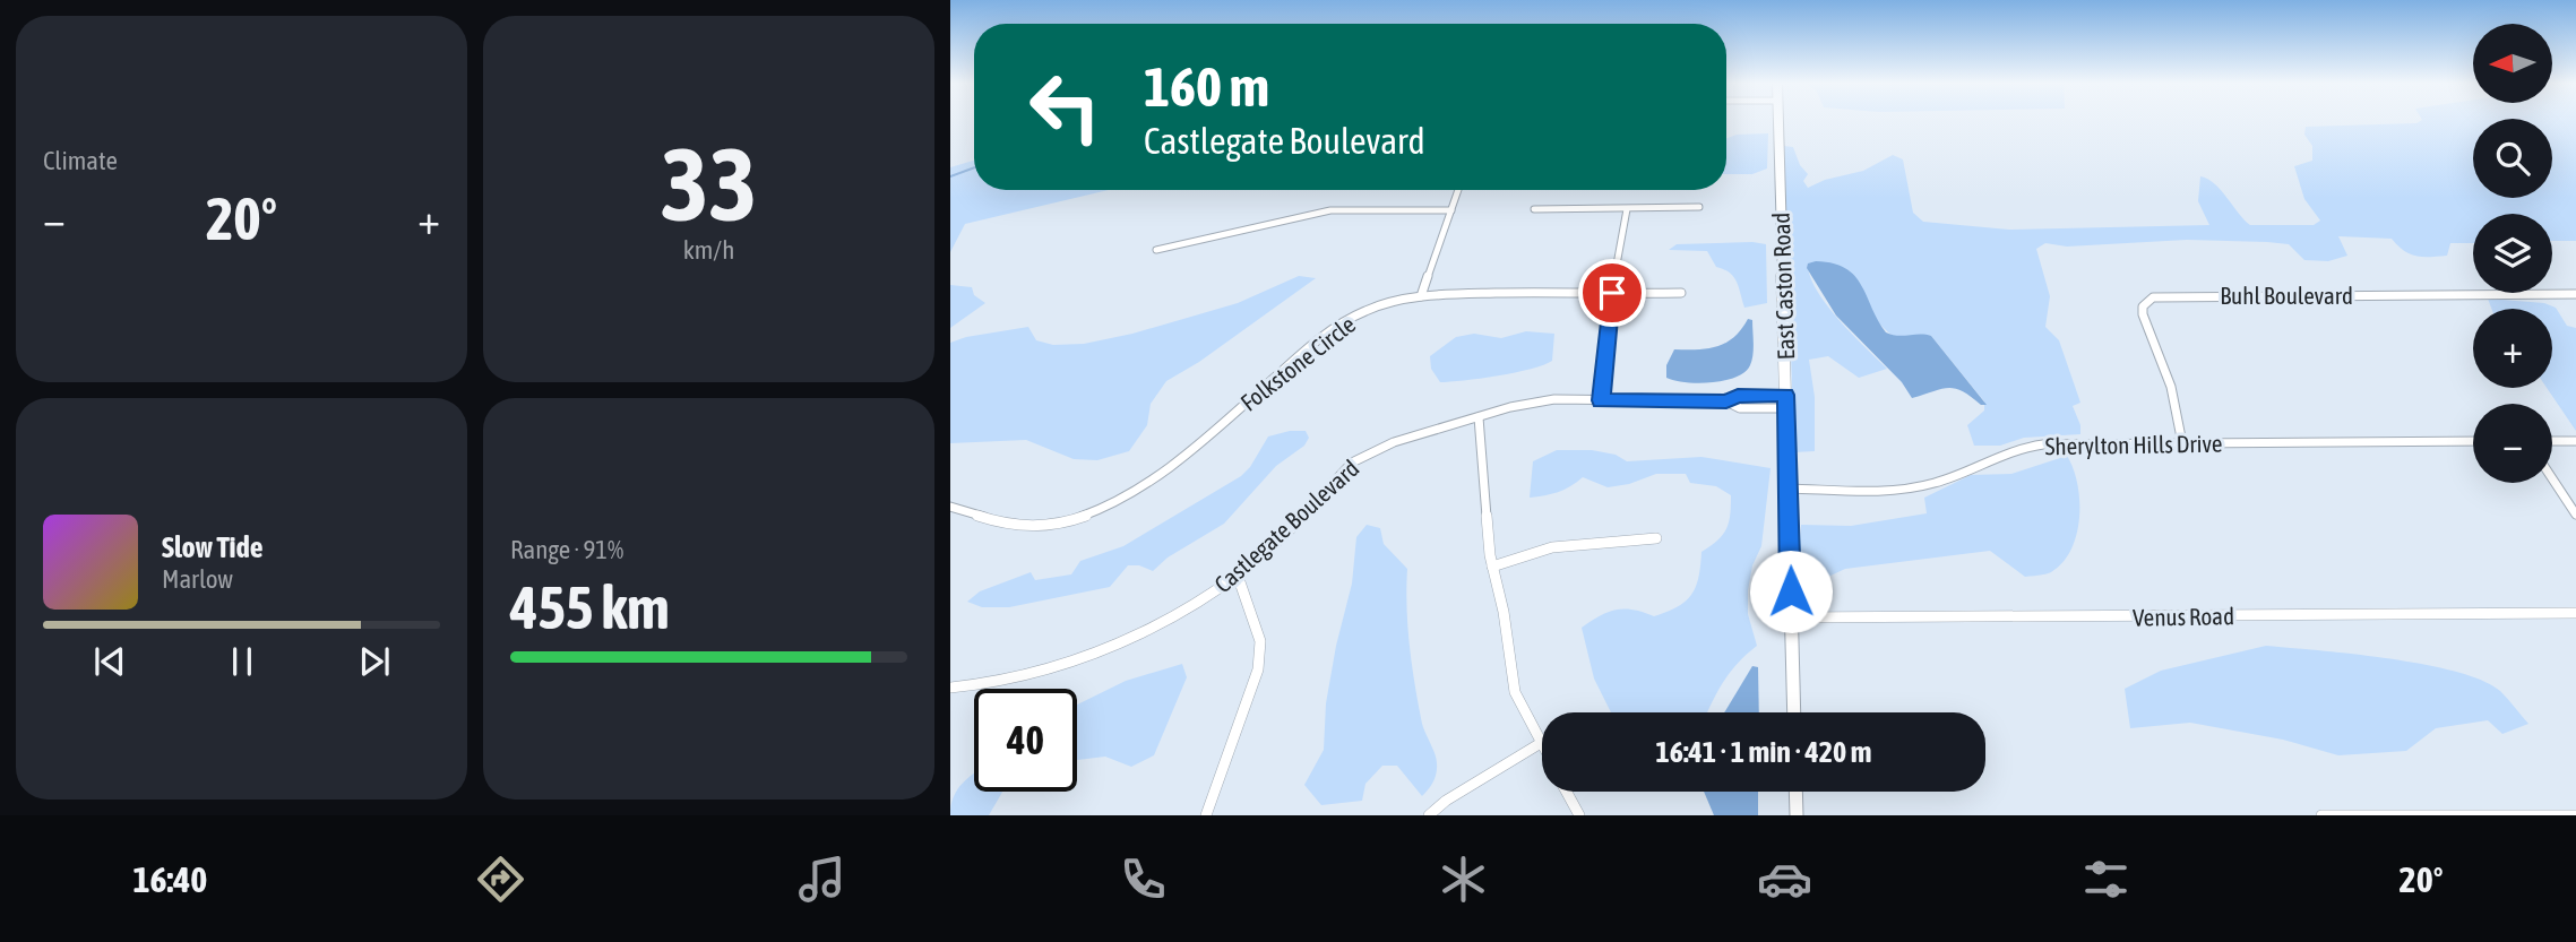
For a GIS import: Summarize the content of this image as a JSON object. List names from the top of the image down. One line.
{"streets":{"street":["East Caston Road","Buhl Boulevard","Folkstone Circle","Sherylton Hills Drive","Castlegate Boulevard","Venus Road"]},"crossings":[["East Caston Road","Sherylton Hills Drive"],["East Caston Road","Castlegate Boulevard"],["East Caston Road","Venus Road"],["Buhl Boulevard","Sherylton Hills Drive"]],"north":"left","page":{"tile":["Climate",["33","km/h"],["Range · 91%","455 km"]],"map_buttons":["+","−"],"turn":["160 m","Castlegate Boulevard"],"heat":["−","20°","+"],"song":["Slow Tide","Marlow"],"limit":"40","trip":"16:41 · 1 min · 420 m","tabs":["16:40","20°"]}}
